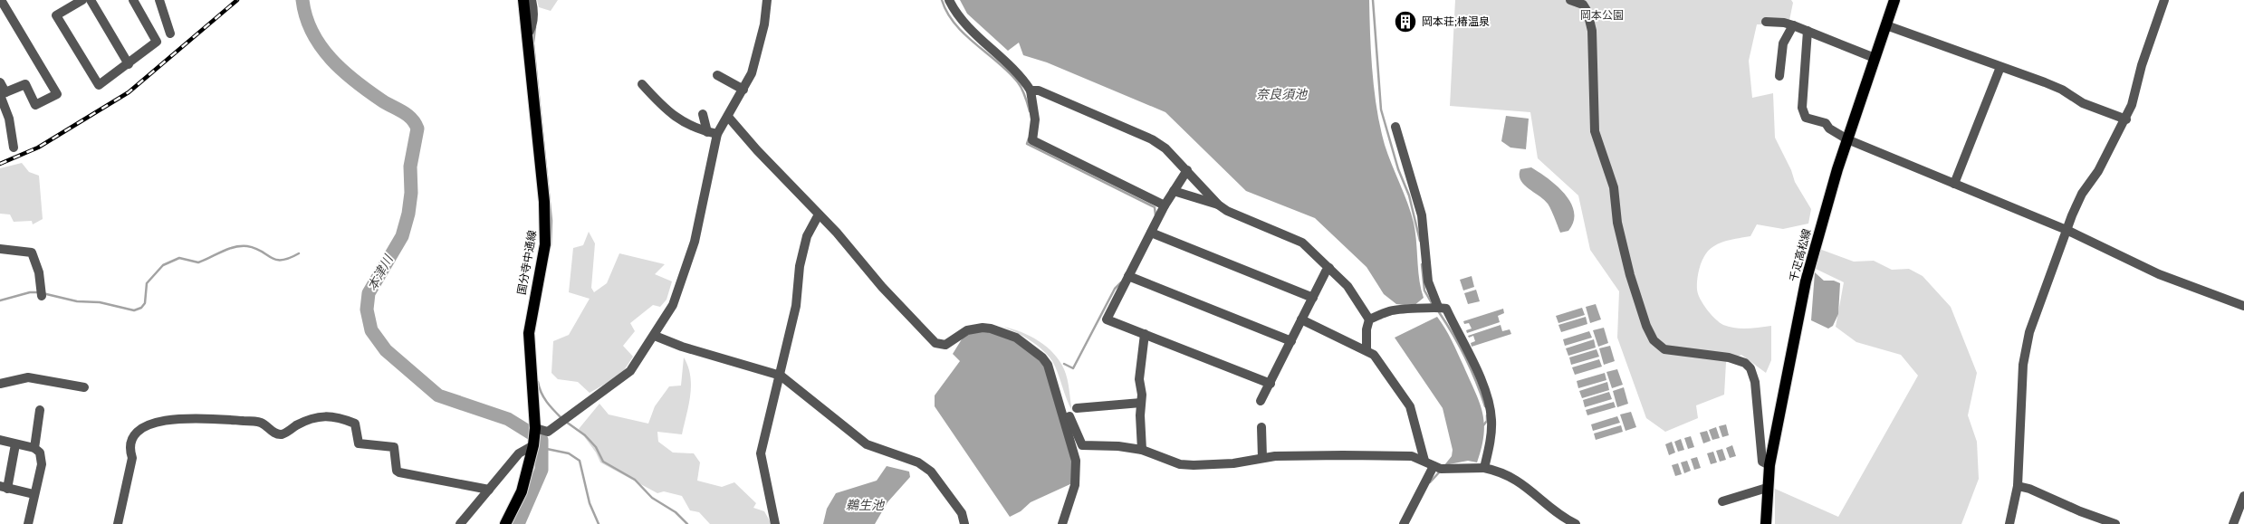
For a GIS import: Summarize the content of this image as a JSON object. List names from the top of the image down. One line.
{"streets":{"main road":["千疋高松線","国分寺中通線"]},"water":["奈良須池","本津川","鵜生池"],"parks":["岡本公園"],"places":{"building":["岡本荘;椿温泉"]}}
